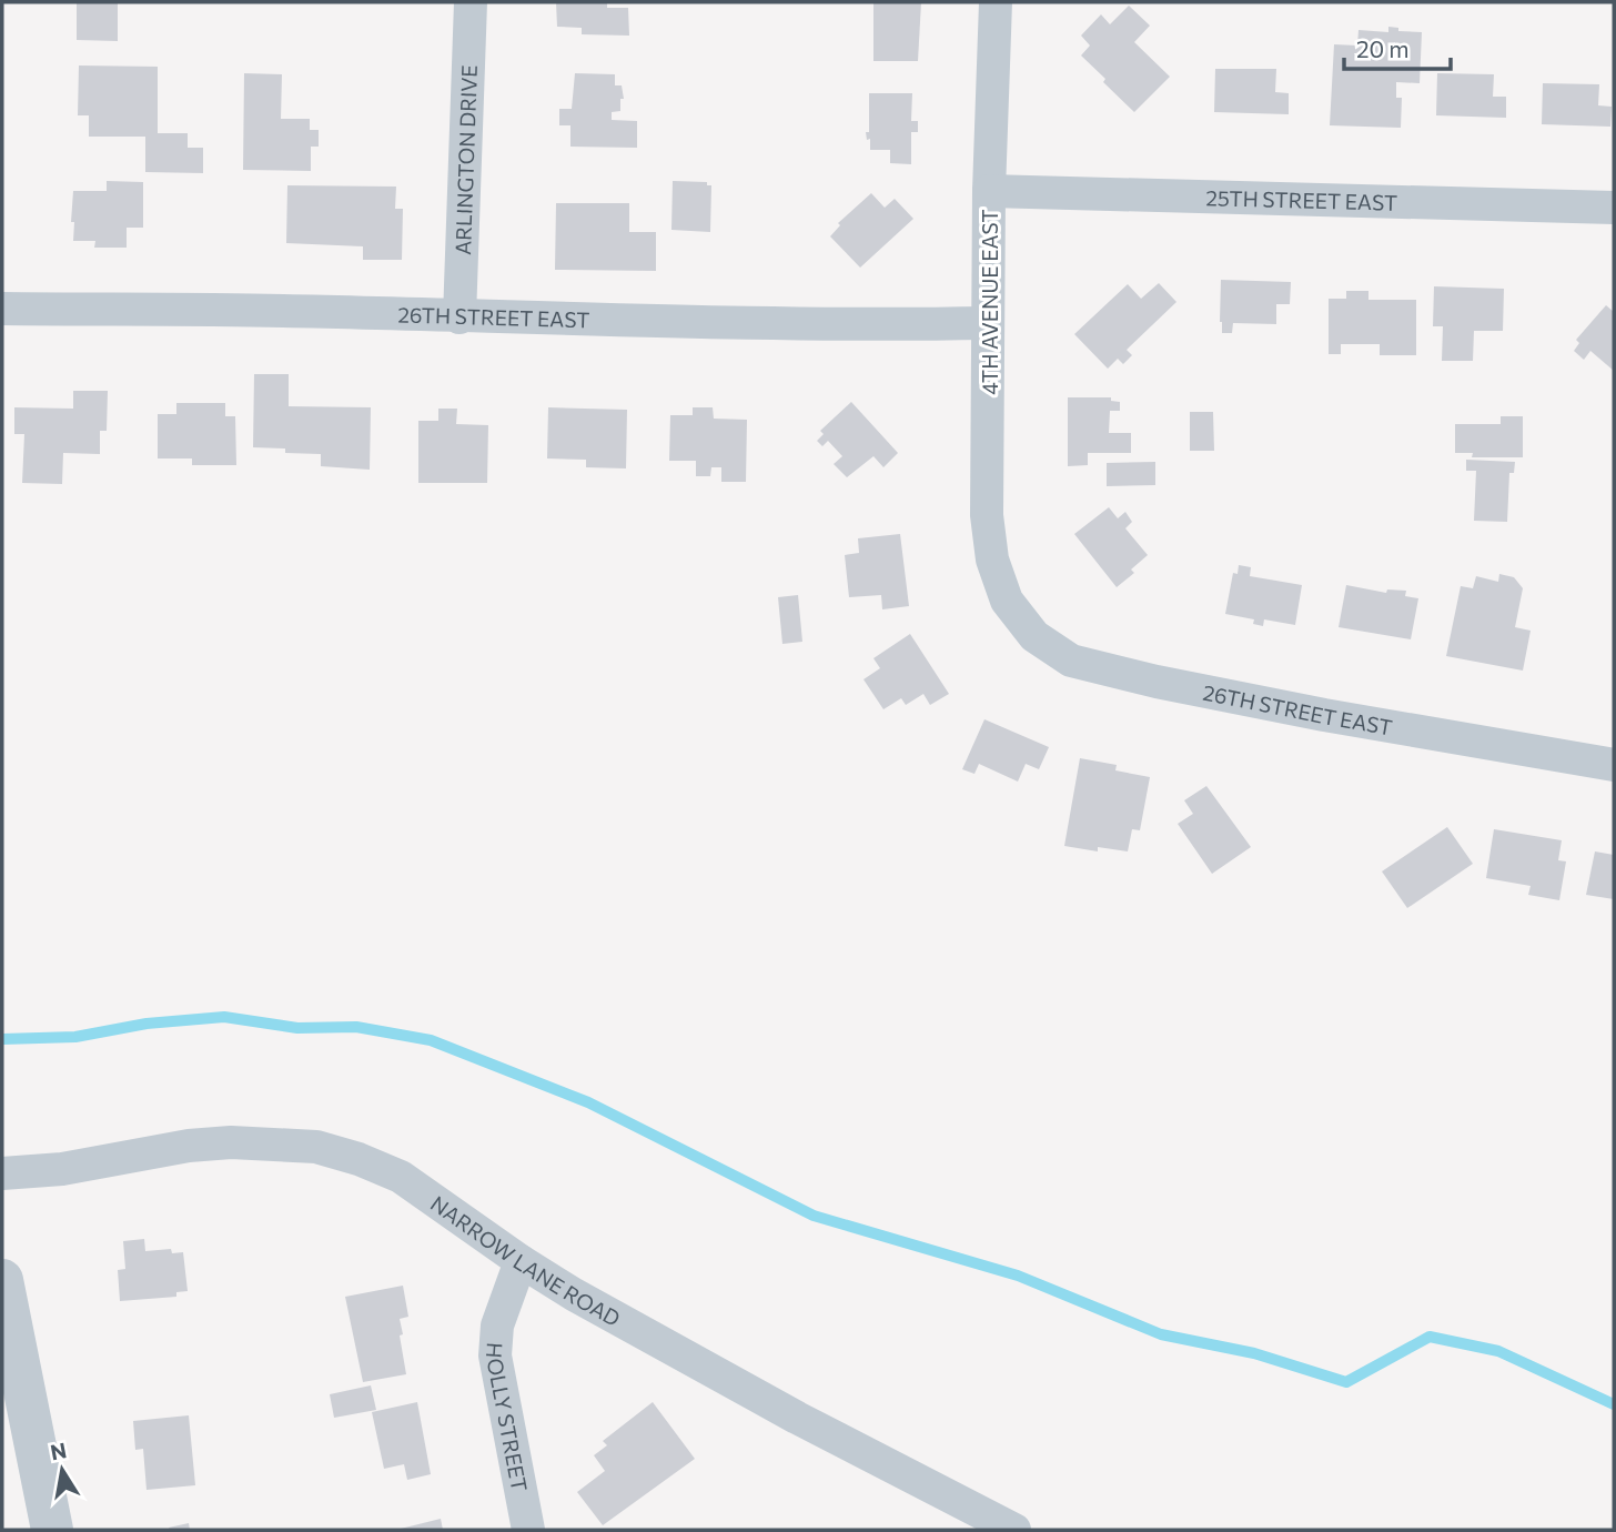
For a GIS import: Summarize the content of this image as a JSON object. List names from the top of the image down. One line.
{"streets":{"street":["ARLINGTON DRIVE","25TH STREET EAST","4TH AVENUE EAST","26TH STREET EAST","NARROW LANE ROAD","HOLLY STREET"]},"crossings":[["ARLINGTON DRIVE","26TH STREET EAST"],["25TH STREET EAST","4TH AVENUE EAST"],["4TH AVENUE EAST","26TH STREET EAST"],["NARROW LANE ROAD","HOLLY STREET"]],"scale_bar":"20 m","north":"top"}
